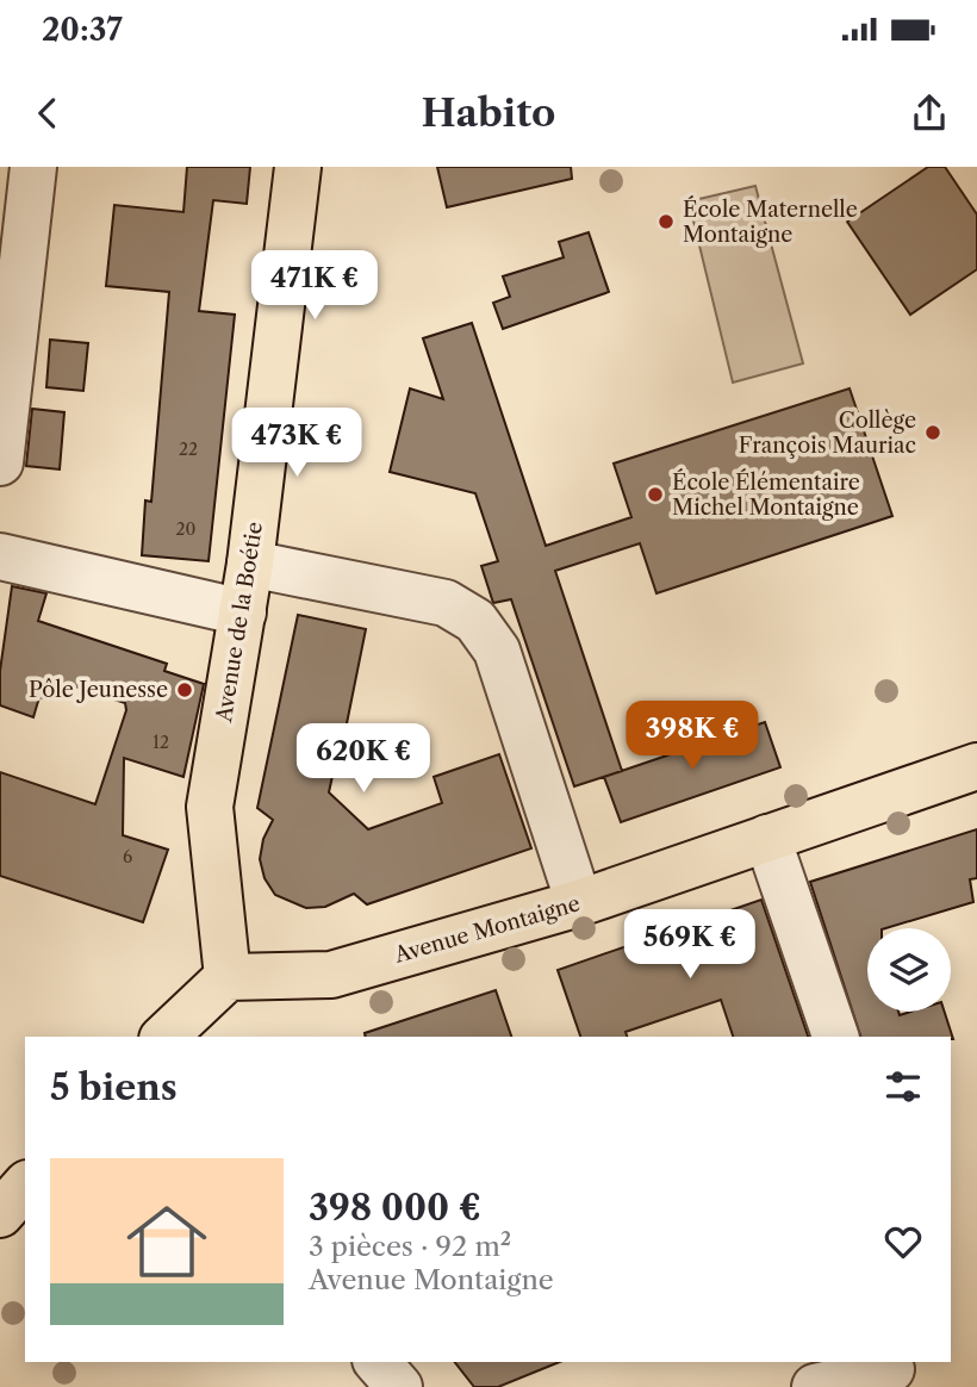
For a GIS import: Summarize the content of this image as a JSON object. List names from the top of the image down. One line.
{"streets":{"main road":["Avenue de la Boétie","Avenue Montaigne"]},"crossings":[["Avenue de la Boétie","Avenue Montaigne"]],"places":["École Maternelle Montaigne","Collège François Mauriac","École Élémentaire Michel Montaigne","Pôle Jeunesse"],"house_numbers":["22","20","12","6"],"page":{"status":"20:37","header":"Habito","price":["471K €","473K €","398K €","620K €","569K €"],"heading":"5 biens","list":[{"name":"398 000 €","note":"3 pièces · 92 m² · Avenue Montaigne"}]}}
